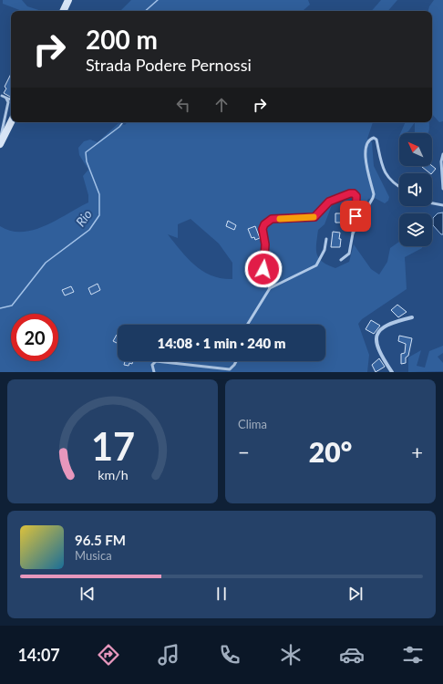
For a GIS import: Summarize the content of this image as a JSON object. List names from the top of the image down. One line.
{"water":["Rio"],"north":"top left","page":{"turn":["200 m","Strada Podere Pernossi"],"limit":"20","trip":"14:08 · 1 min · 240 m","tile":"Clima","heat":["−","20°","+"],"song":["96.5 FM","Musica"],"tabs":"14:07","gauge":["17","km/h"]}}
